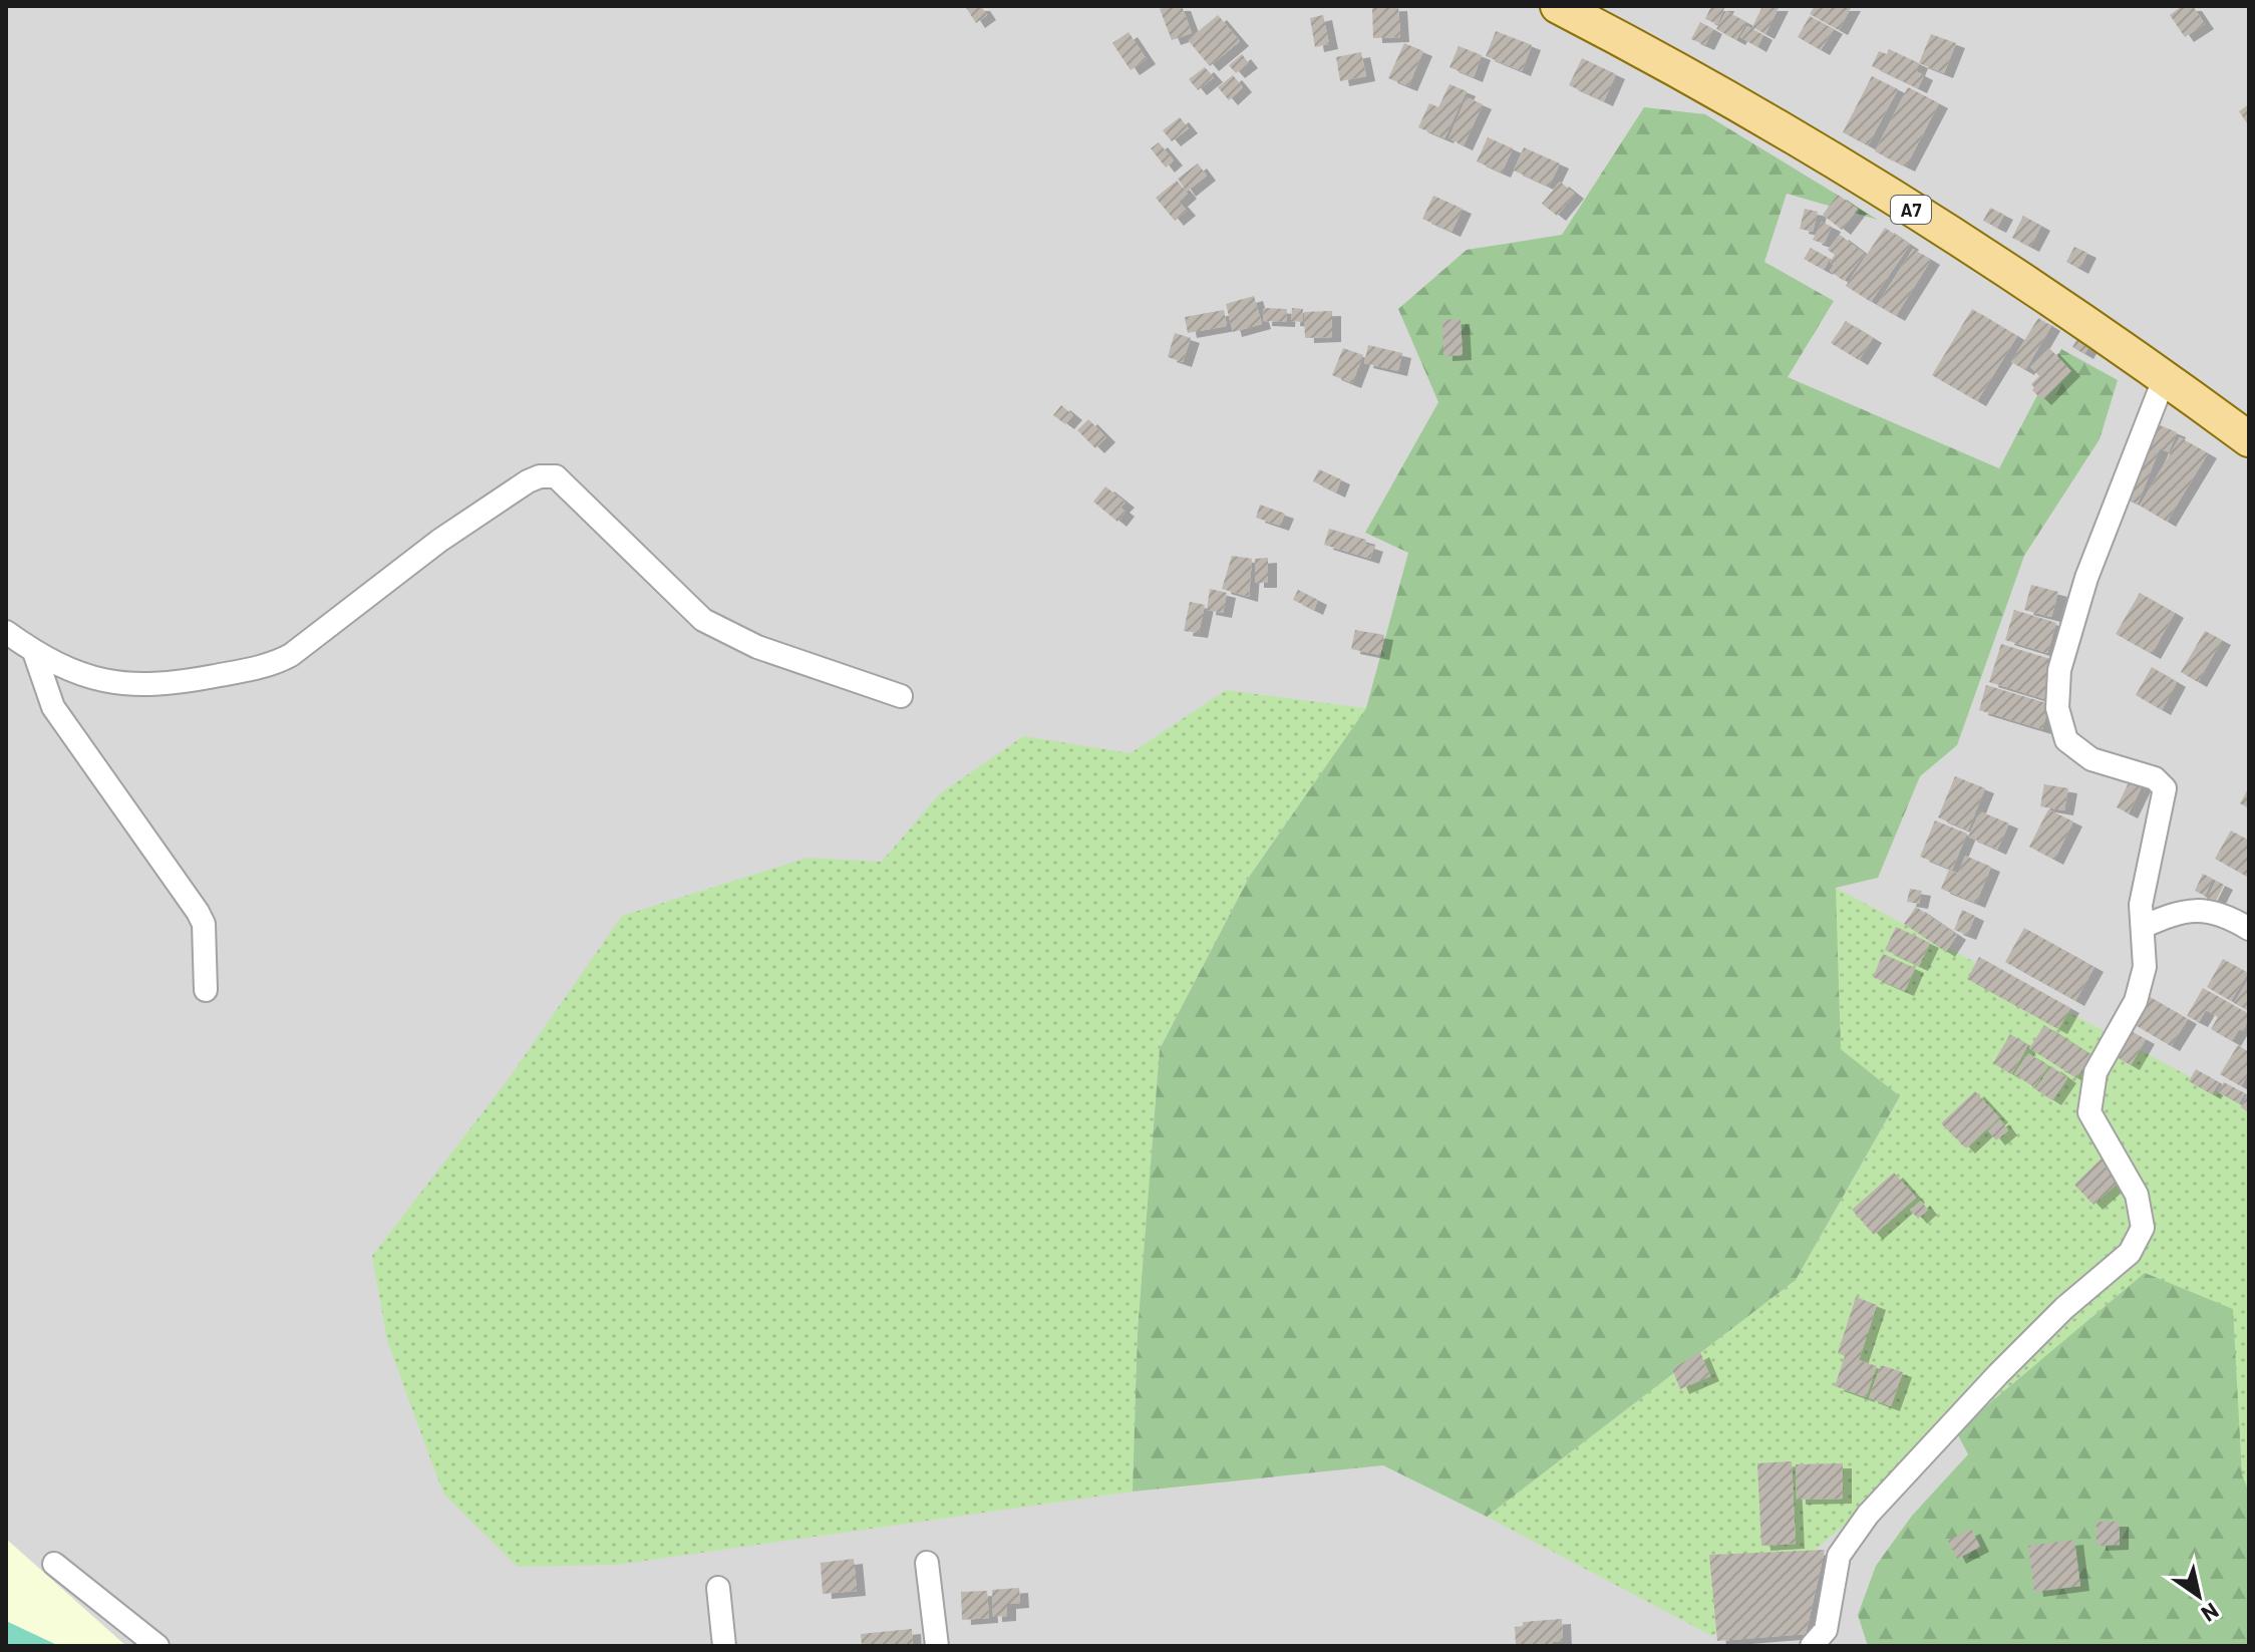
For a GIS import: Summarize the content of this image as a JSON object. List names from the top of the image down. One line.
{"streets":{"main road":["A7"]},"north":"bottom right"}
